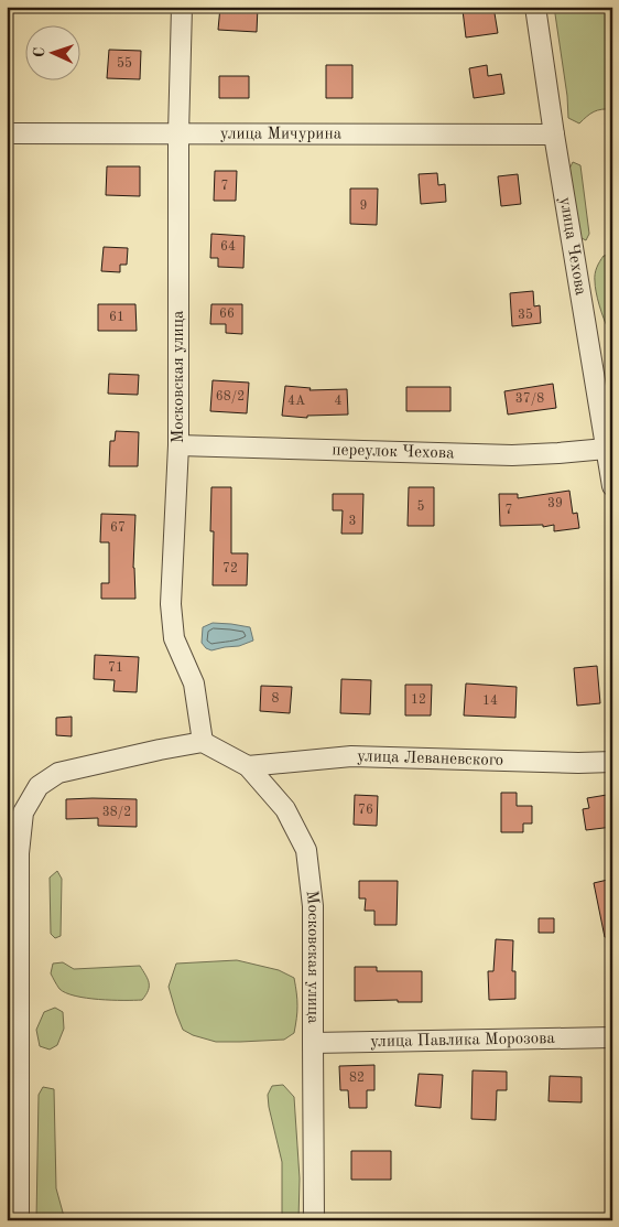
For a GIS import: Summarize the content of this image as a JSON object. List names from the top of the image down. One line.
{"streets":{"street":["улица Мичурина","улица Чехова","Московская улица","переулок Чехова","улица Леваневского","улица Павлика Морозова"]},"crossings":[["улица Мичурина","улица Чехова"],["улица Мичурина","Московская улица"],["улица Чехова","переулок Чехова"],["Московская улица","переулок Чехова"],["Московская улица","улица Леваневского"],["Московская улица","улица Павлика Морозова"]],"house_numbers":["55","7","9","64","66","35","61","68/2","37/8","4А","4","39","5","7","3","67","72","71","8","12","14","76","38/2","82"],"north":"left"}
